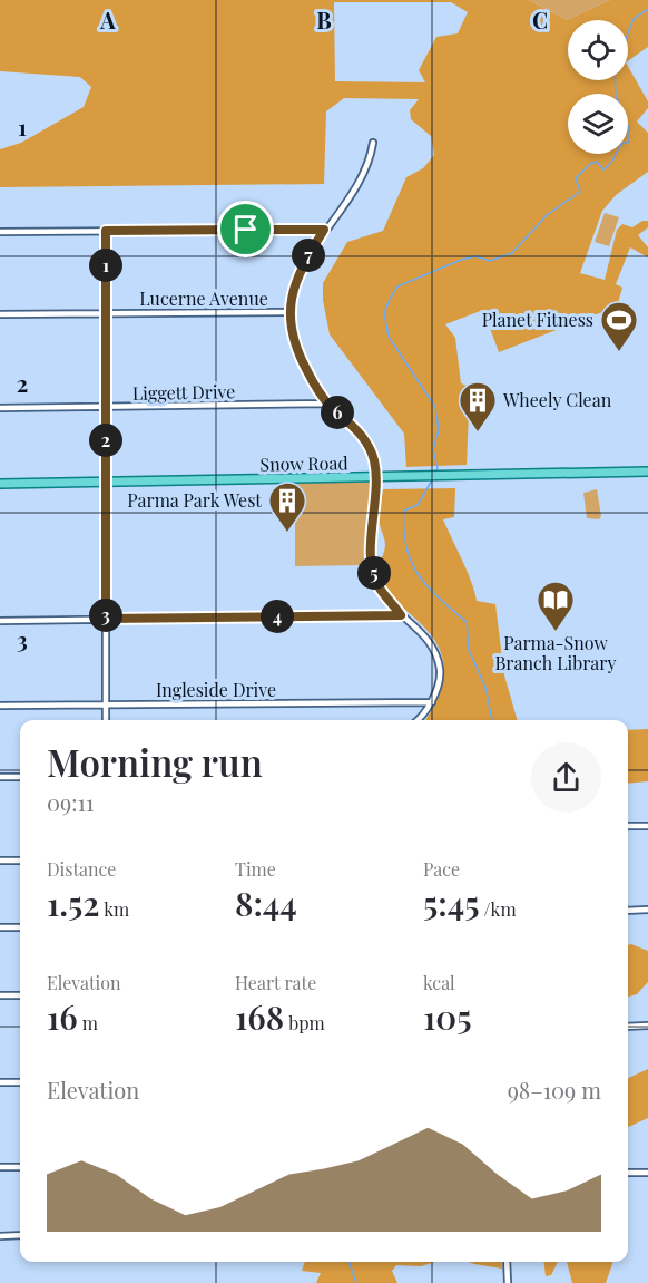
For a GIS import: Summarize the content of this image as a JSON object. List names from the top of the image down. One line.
{"streets":{"main road":["Snow Road"],"street":["Lucerne Avenue","Liggett Drive","Ingleside Drive"]},"places":{"sports":["Planet Fitness"],"building":["Wheely Clean","Parma Park West"],"library":["Parma-Snow Branch Library"]},"page":{"pins":["7","1","6","2","5","3","4"],"heading":["Morning run","09:11"],"stats":[["Distance","1.52 km"],["Time","8:44"],["Pace","5:45 /km"],["Elevation","16 m"],["Heart rate","168 bpm"],["kcal","105"]],"chart":["Elevation","98–109 m"]},"grid":{"columns":["A","B","C"],"rows":["1","2","3"]}}
